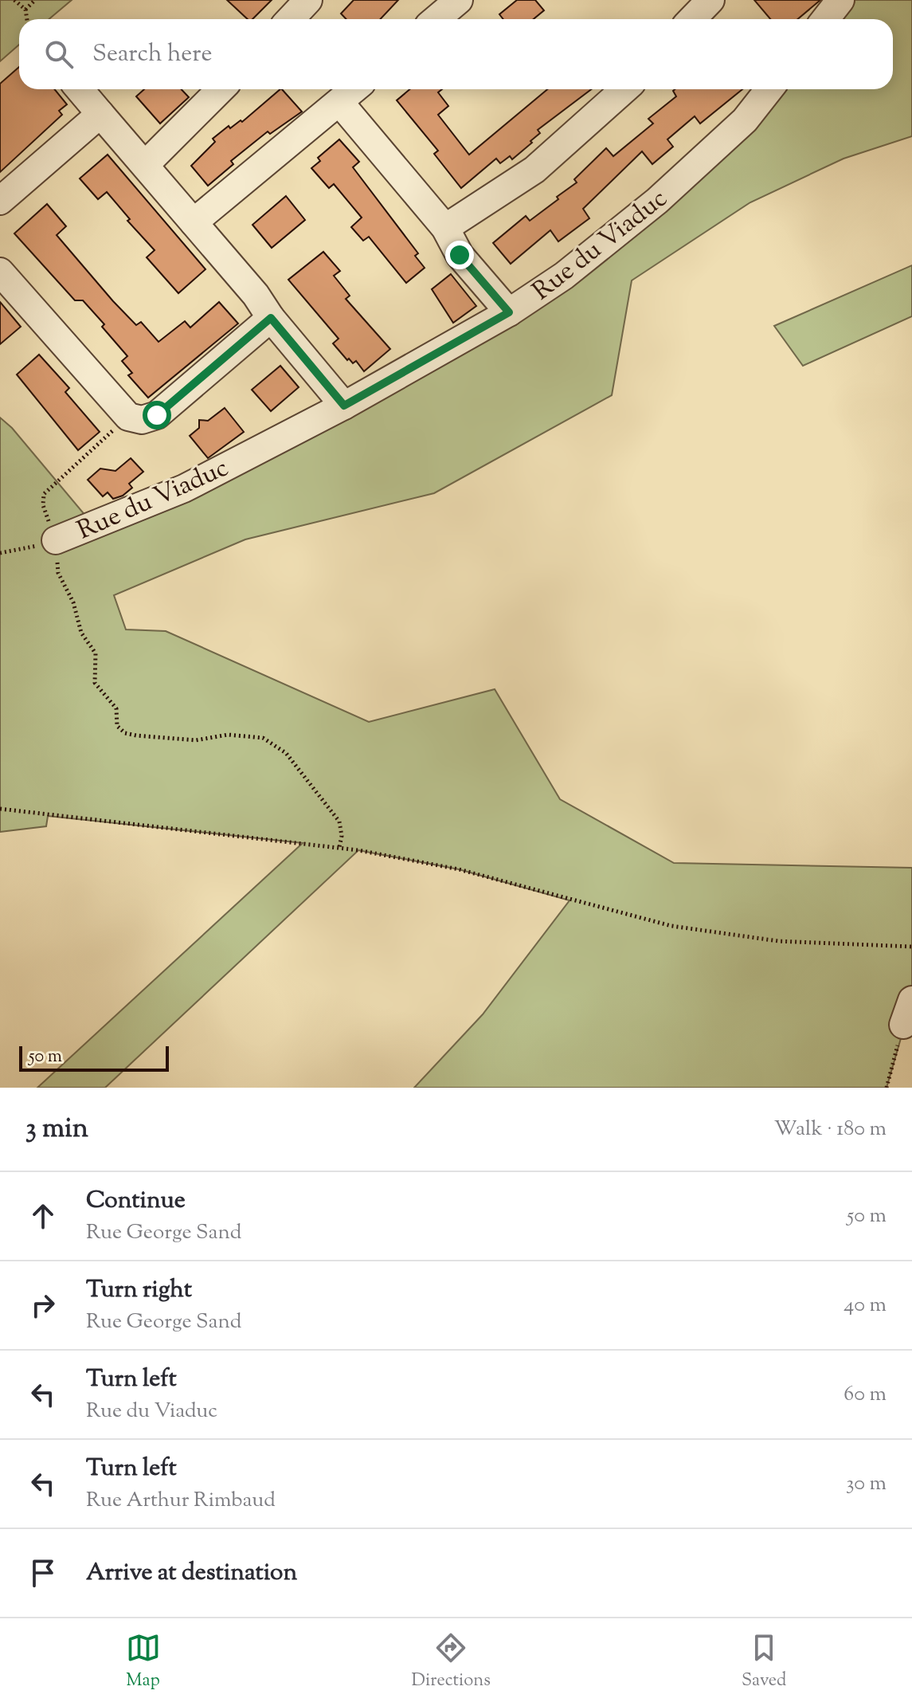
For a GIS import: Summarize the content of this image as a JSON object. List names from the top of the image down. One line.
{"streets":{"street":["Rue du Viaduc"]},"scale_bar":"50 m","page":{"search":"Search here","scale":"50 m","heading":["3 min","Walk · 180 m"],"list":[["Continue","Rue George Sand","50 m"],["Turn right","Rue George Sand","40 m"],["Turn left","Rue du Viaduc","60 m"],["Turn left","Rue Arthur Rimbaud","30 m"],"Arrive at destination"],"nav":["Map","Directions","Saved"]}}
